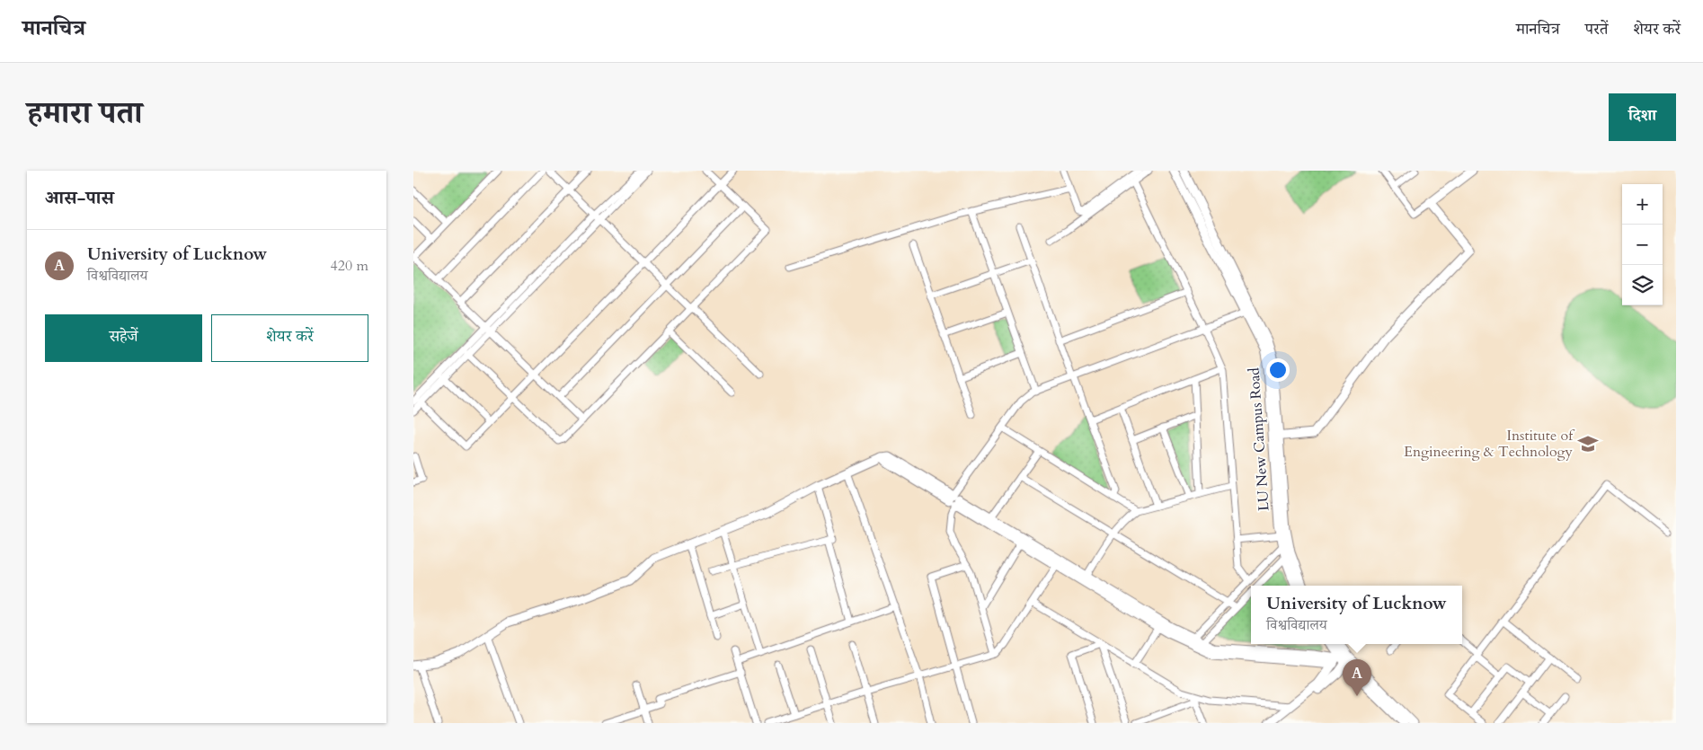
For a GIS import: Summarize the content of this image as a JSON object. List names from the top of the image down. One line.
{"streets":{"street":["LU New Campus Road"]},"places":{"school or university":["Institute of Engineering & Technology"]},"page":{"header":"मानचित्र","nav":["मानचित्र","परतें","शेयर करें"],"title":"हमारा पता","buttons":["दिशा",["सहेजें","शेयर करें"]],"heading":"आस-पास","map_buttons":["+","−"],"list":[{"mark":"A","name":"University of Lucknow","note":"विश्वविद्यालय","value":"420 m"}],"popup":["University of Lucknow","विश्वविद्यालय"],"pins":"A"}}
